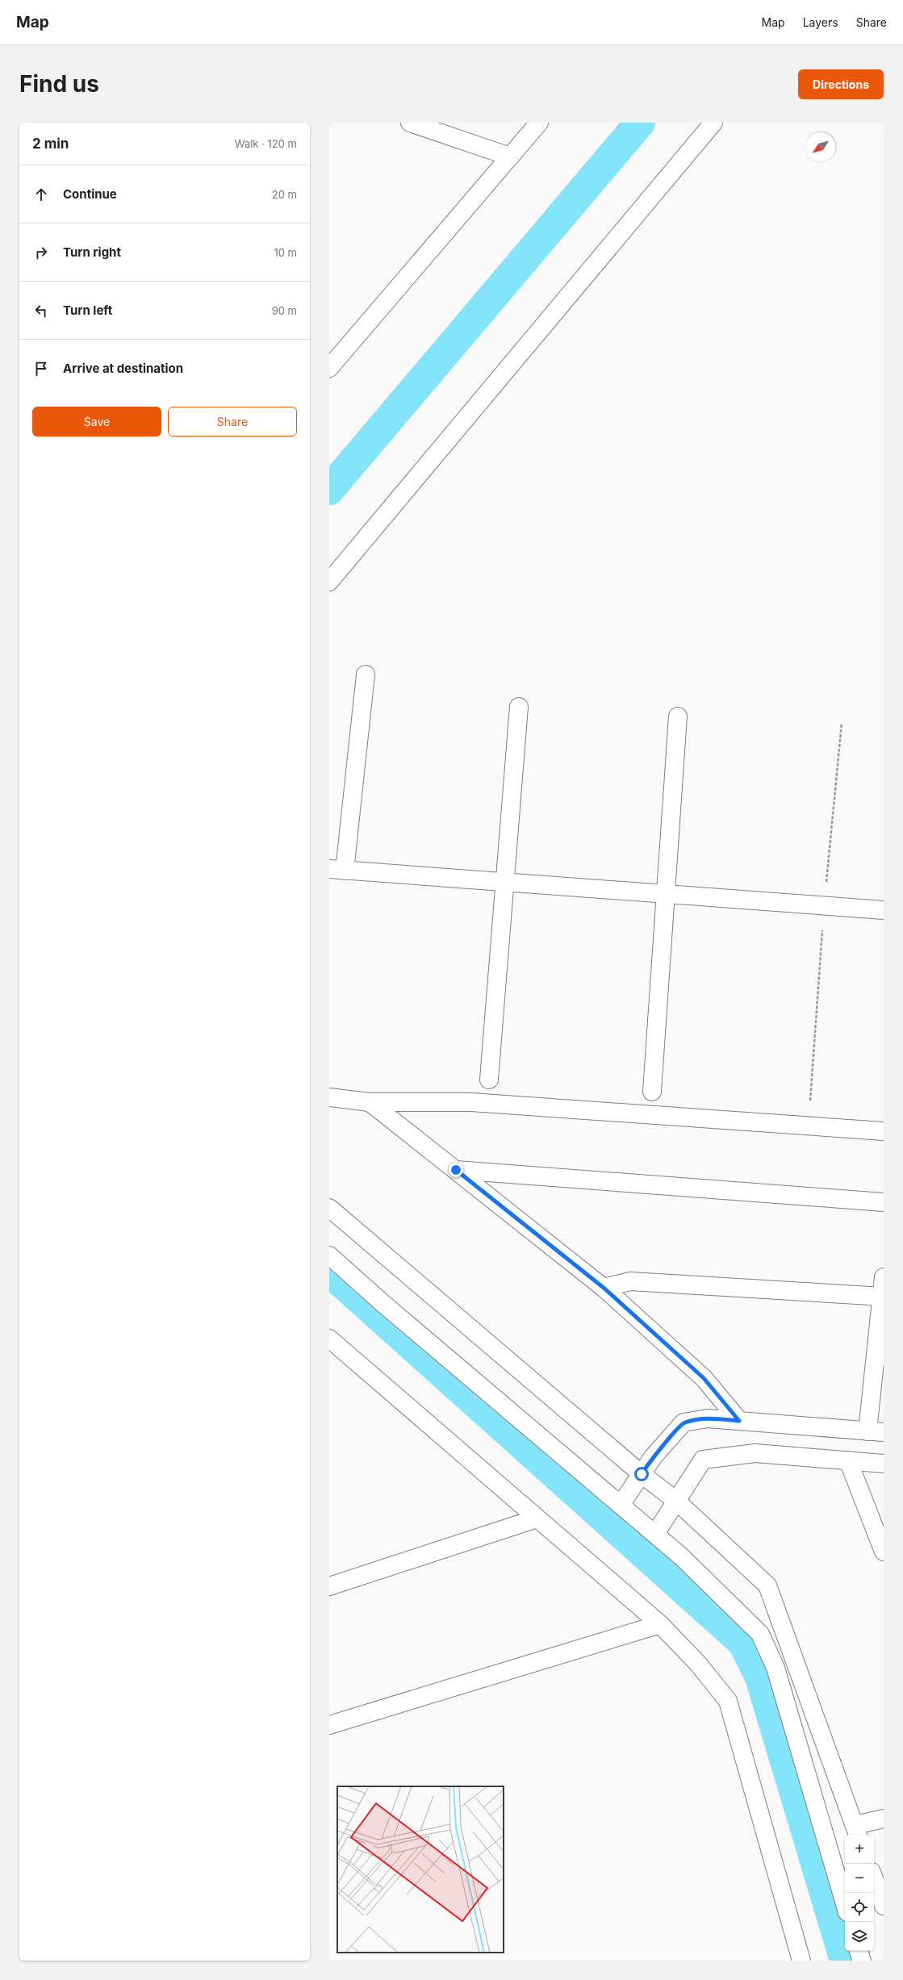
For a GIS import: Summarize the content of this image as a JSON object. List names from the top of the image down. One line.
{"north":"bottom left","page":{"header":"Map","nav":["Map","Layers","Share"],"buttons":["Directions",["Save","Share"]],"title":"Find us","heading":["2 min","Walk · 120 m"],"list":[["Continue","20 m"],["Turn right","10 m"],["Turn left","90 m"],"Arrive at destination"],"map_buttons":["+","−"]}}
